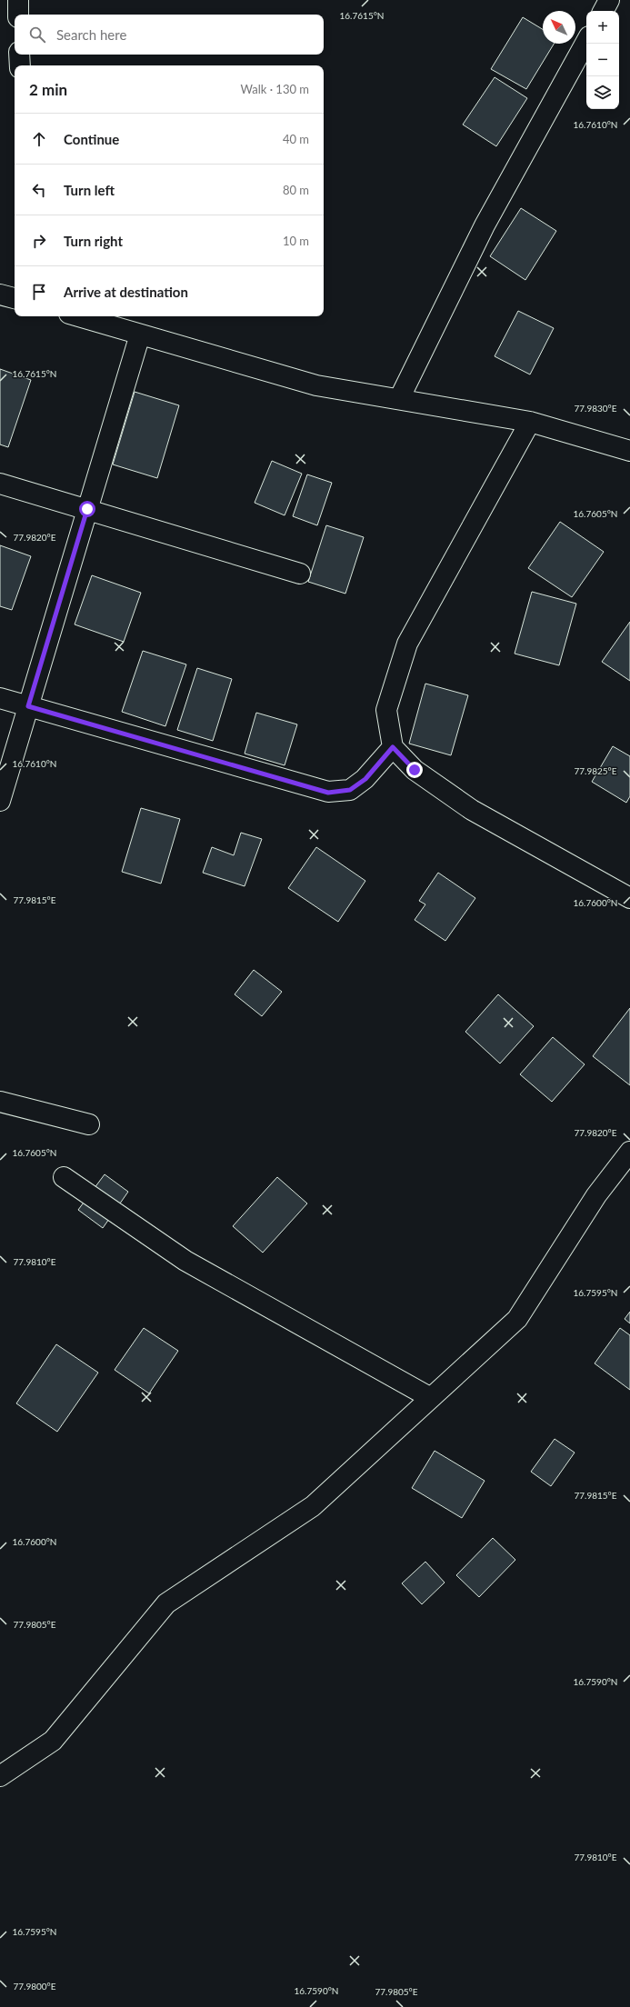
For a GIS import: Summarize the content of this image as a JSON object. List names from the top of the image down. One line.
{"north":"top left","page":{"map_buttons":["+","−"],"search":"Search here","heading":["2 min","Walk · 130 m"],"list":[["Continue","40 m"],["Turn left","80 m"],["Turn right","10 m"],"Arrive at destination"]},"coordinates":["16.7615°N","16.7610°N","77.9830°E","16.7605°N","77.9820°E","77.9825°E","77.9815°E","16.7600°N","77.9810°E","16.7595°N","77.9805°E","16.7590°N","77.9800°E"]}
